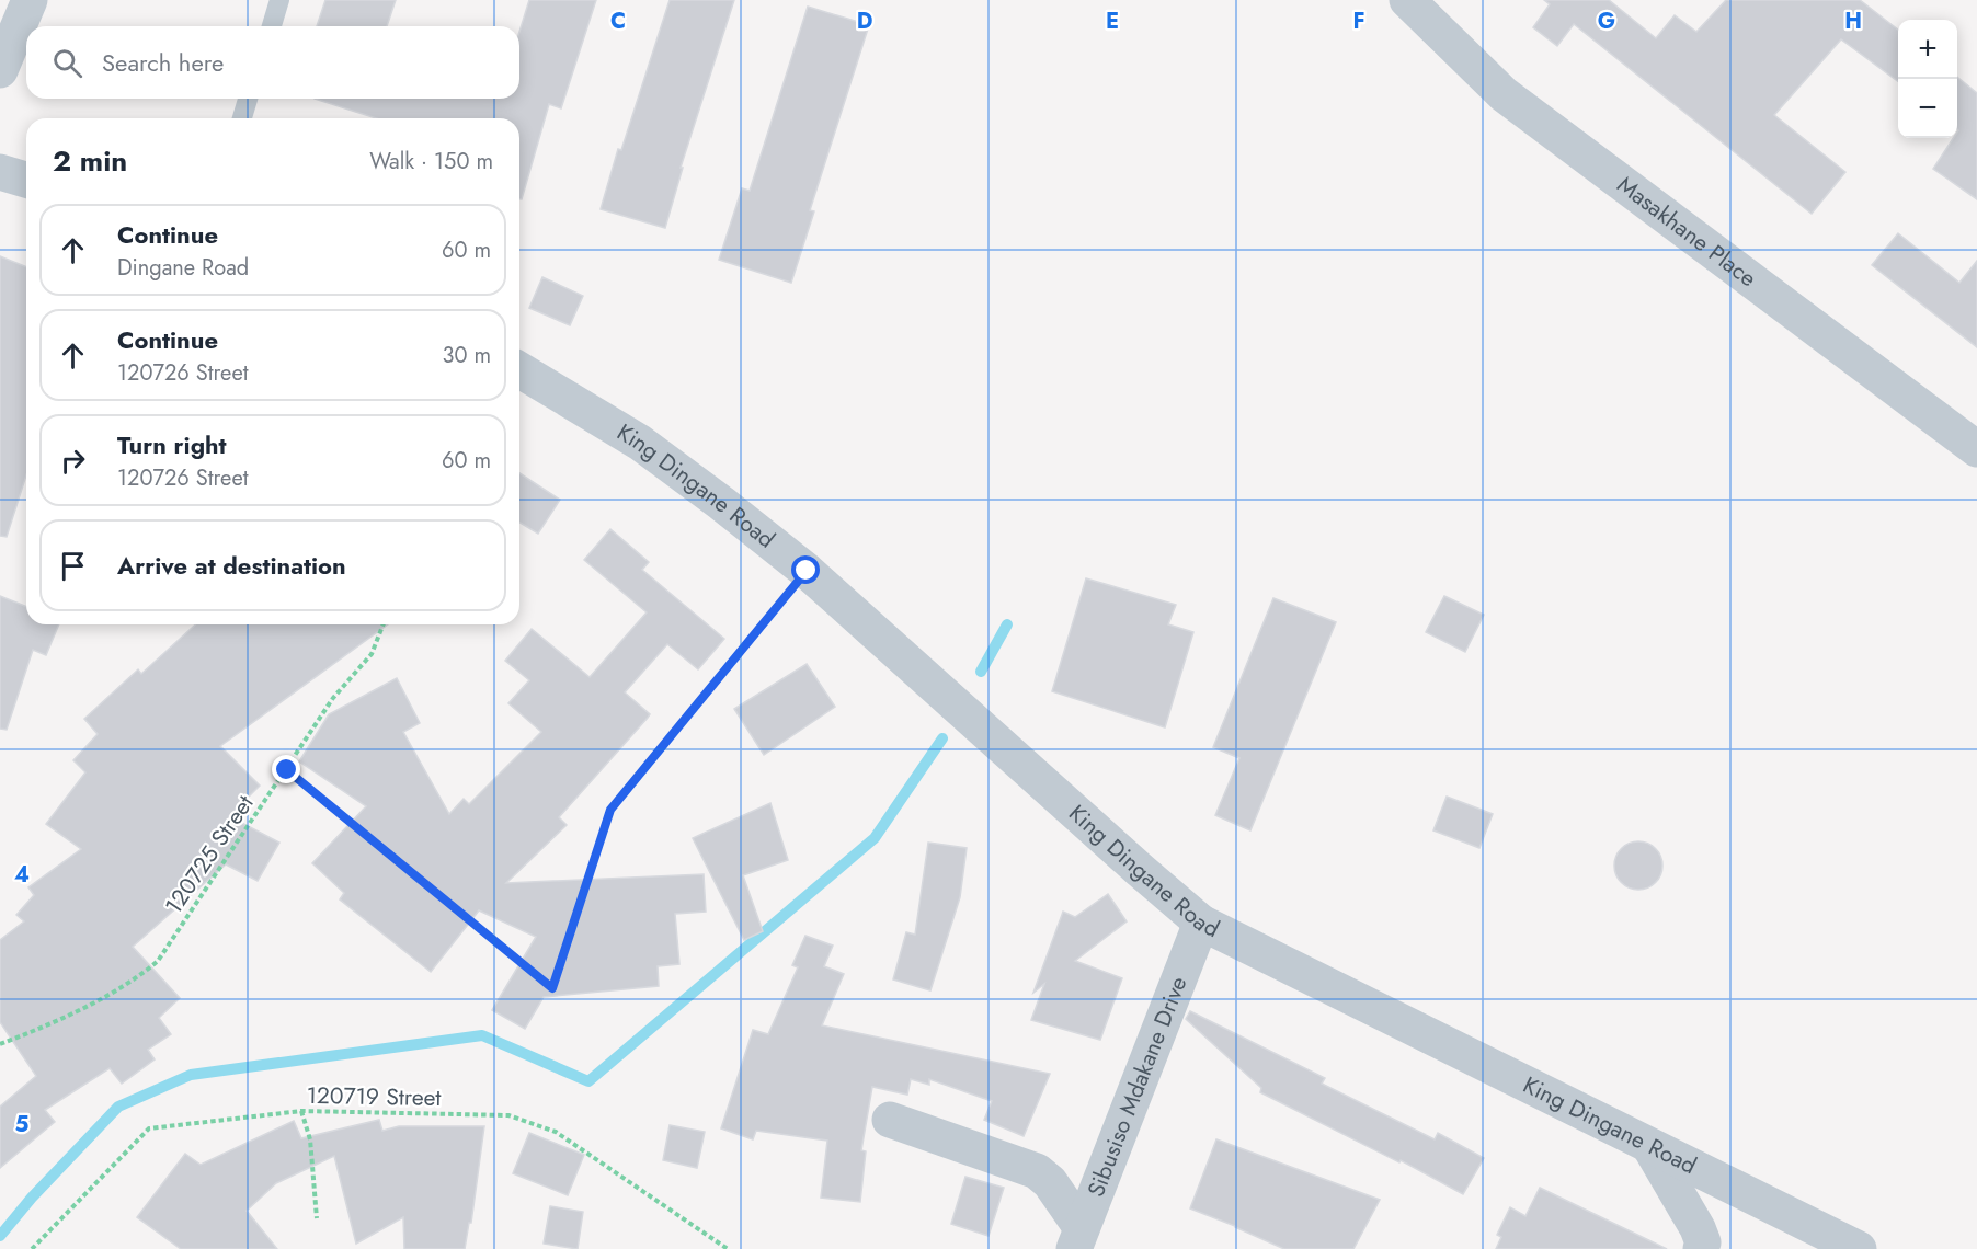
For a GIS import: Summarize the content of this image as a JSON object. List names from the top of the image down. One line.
{"streets":{"street":["Masakhane Place","King Dingane Road","Sibusiso Mdakane Drive"],"path":["120725 Street","120719 Street"]},"crossings":[["King Dingane Road","Sibusiso Mdakane Drive"]],"page":{"map_buttons":["+","−"],"search":"Search here","heading":["2 min","Walk · 150 m"],"list":[["Continue","Dingane Road","60 m"],["Continue","120726 Street","30 m"],["Turn right","120726 Street","60 m"],"Arrive at destination"]},"grid":{"columns":["C","D","E","F","G","H"],"rows":["4","5"]}}
